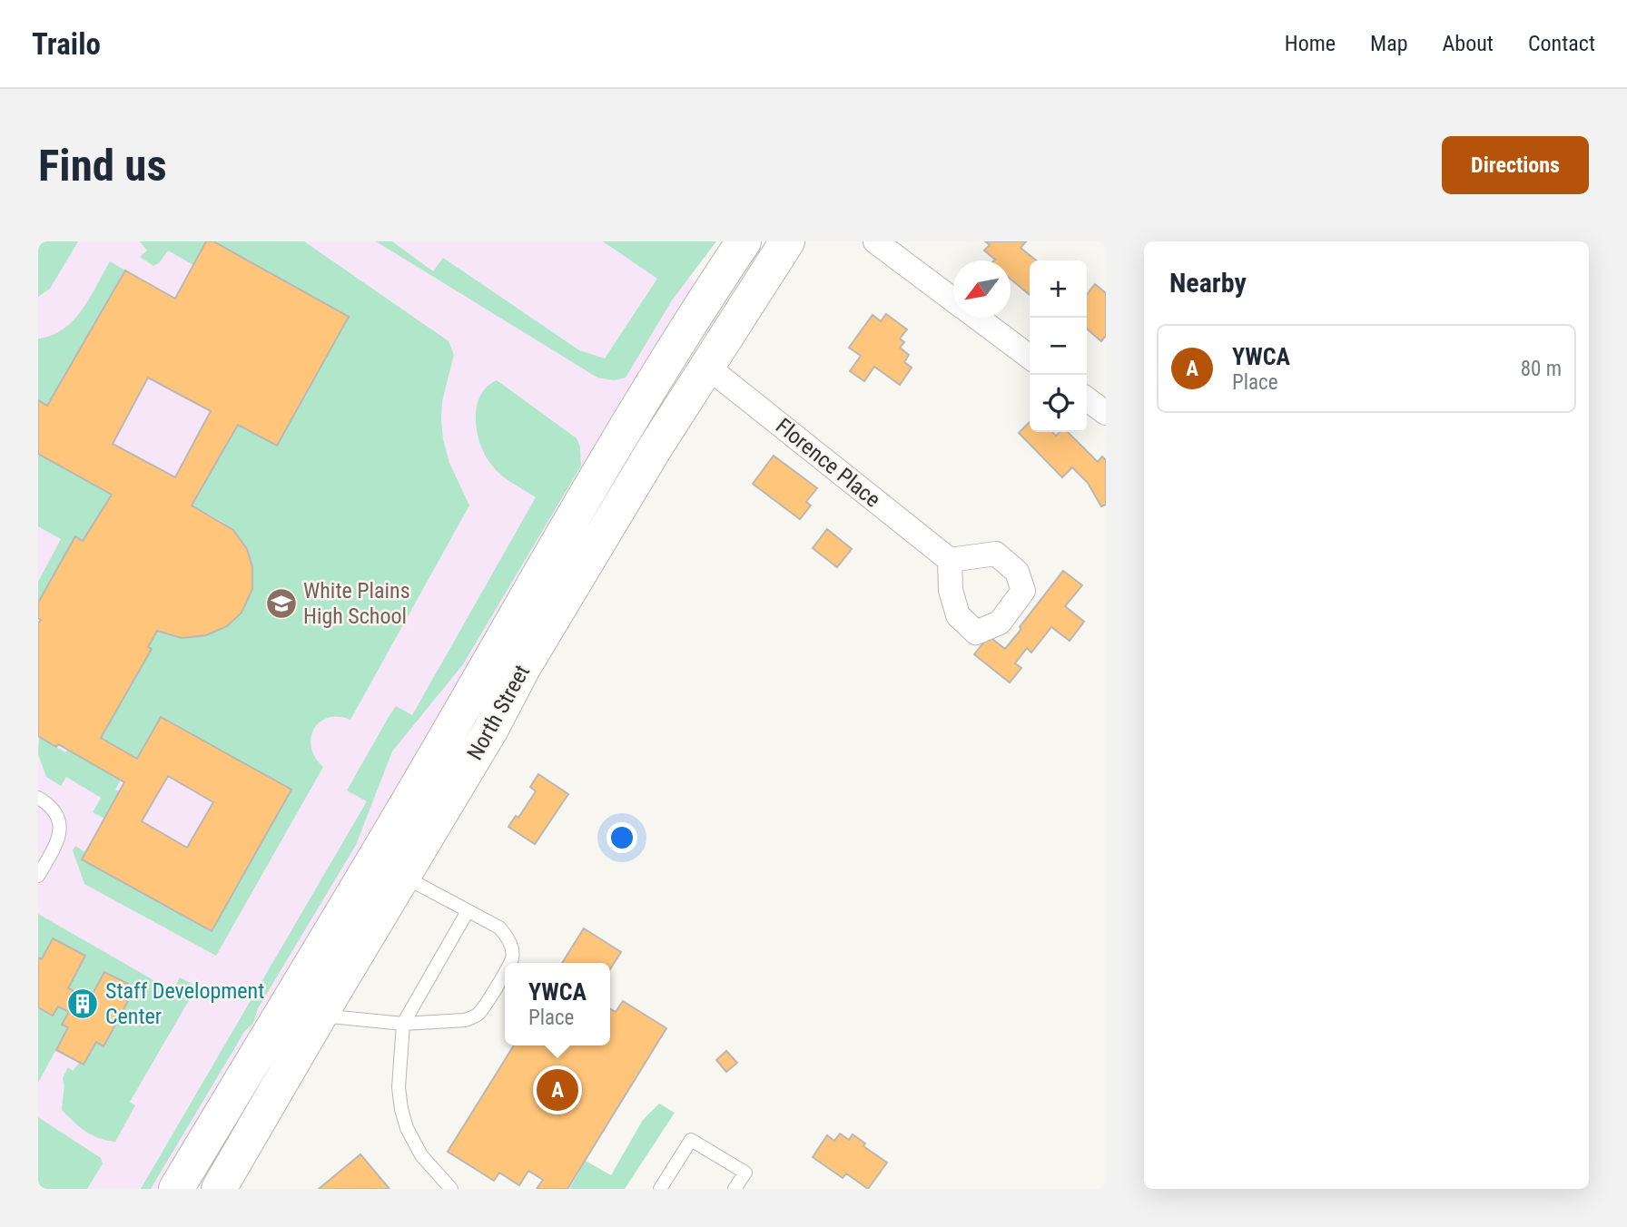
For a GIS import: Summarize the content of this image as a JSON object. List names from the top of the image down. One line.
{"streets":{"main road":["North Street"],"street":["Florence Place"]},"crossings":[["Florence Place","North Street"]],"places":{"school or university":["White Plains High School"],"building":["Staff Development Center"]},"north":"bottom left","page":{"header":"Trailo","nav":["Home","Map","About","Contact"],"buttons":"Directions","title":"Find us","heading":"Nearby","map_buttons":["+","−"],"list":[{"mark":"A","name":"YWCA","note":"Place","value":"80 m"}],"popup":["YWCA","Place"],"pins":"A"}}
